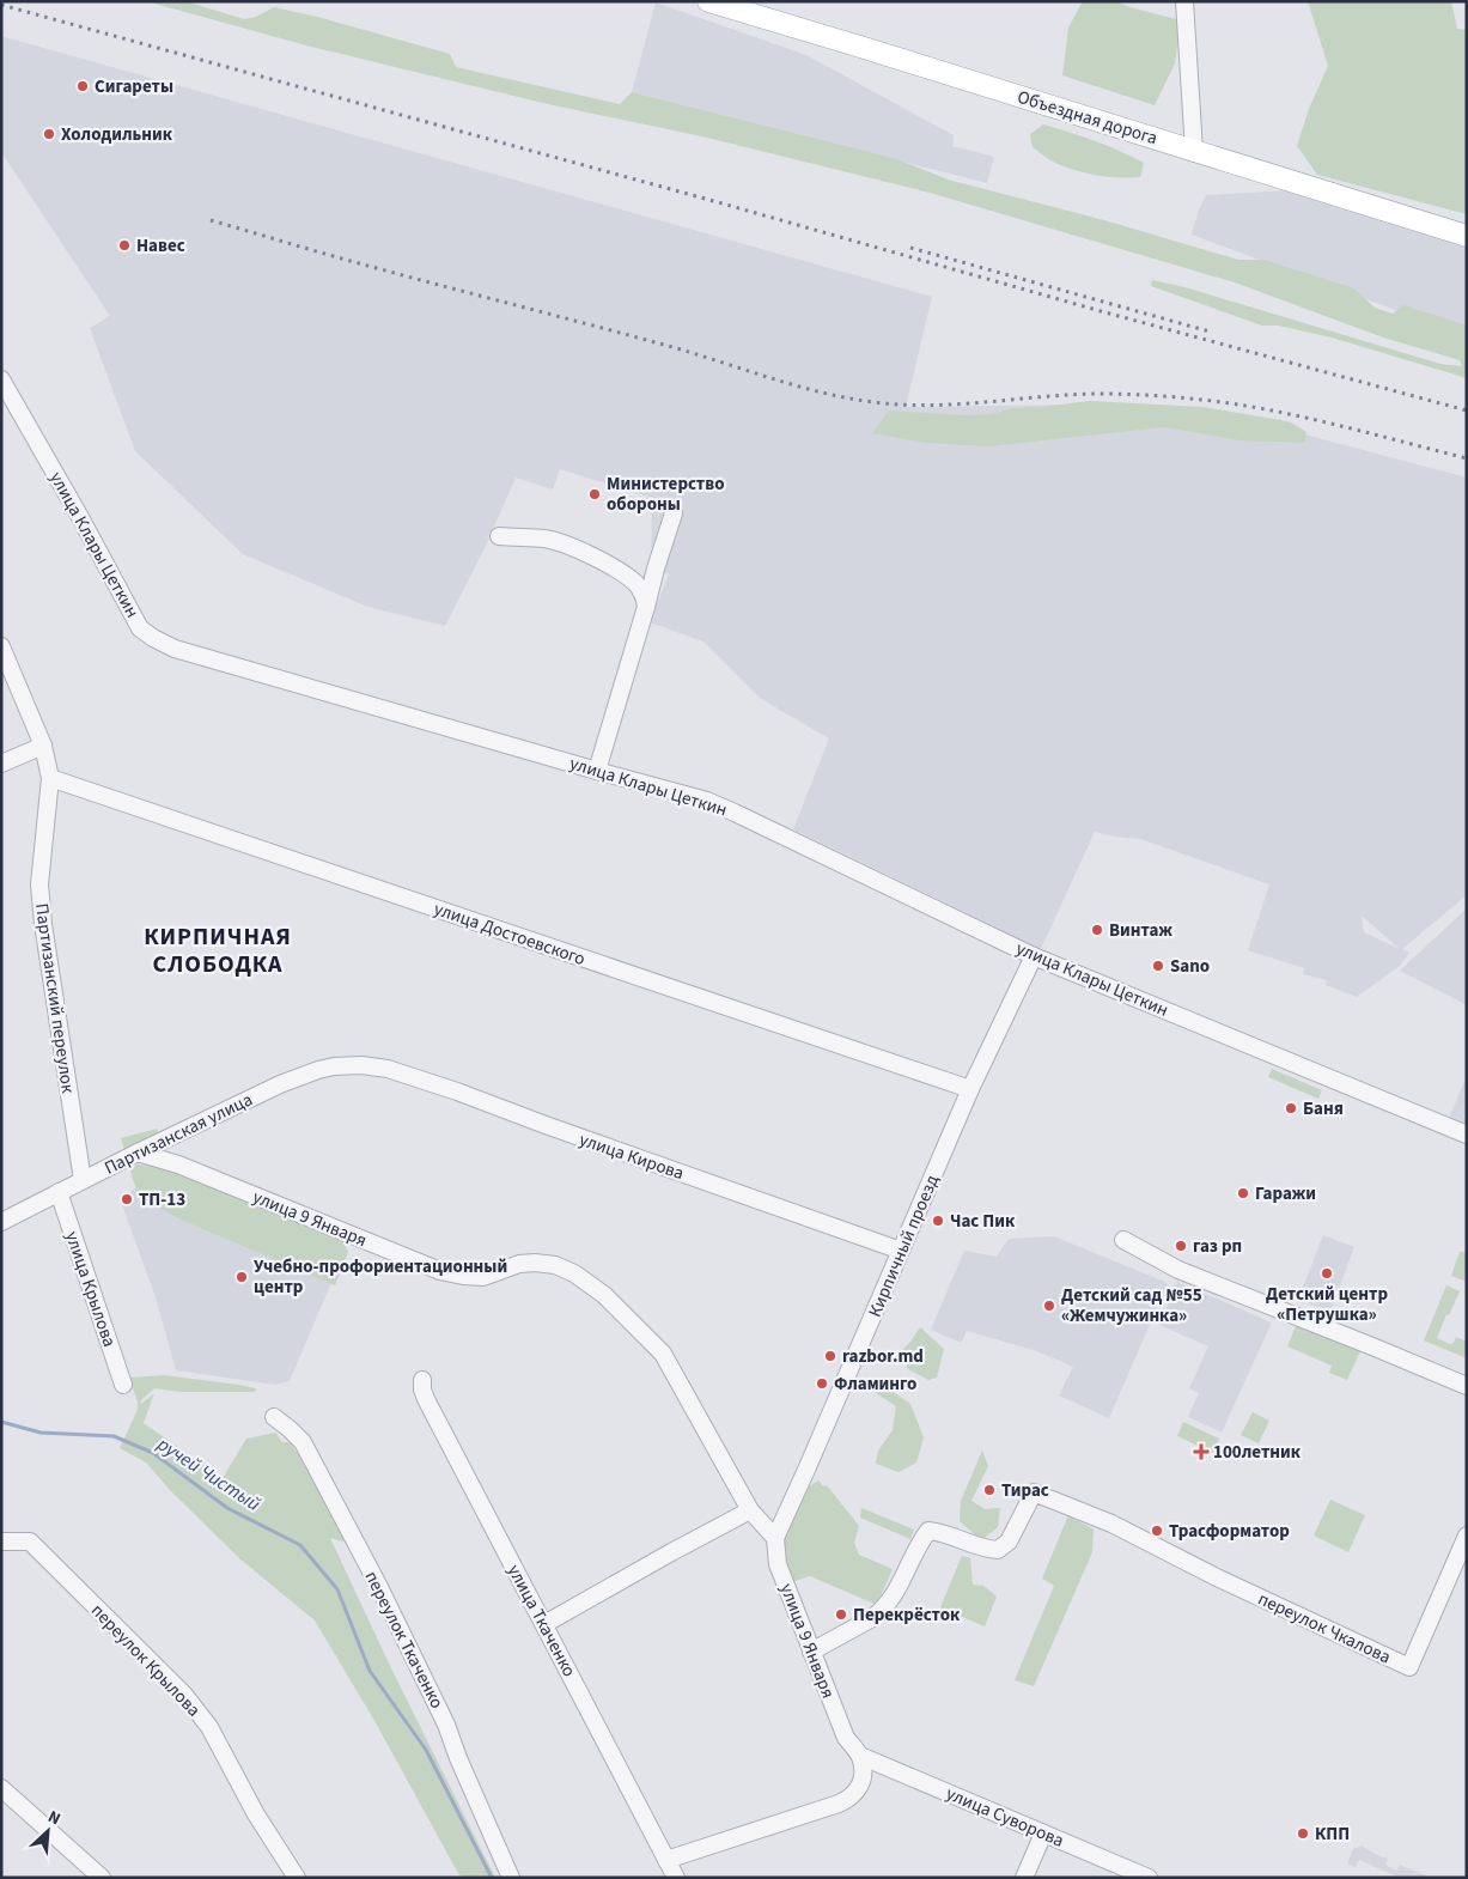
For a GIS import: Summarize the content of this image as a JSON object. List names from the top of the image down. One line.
{"streets":{"main road":["Объездная дорога"],"street":["улица Клары Цеткин","улица Достоевского","Партизанский переулок","Партизанская улица","улица Кирова","улица 9 Января","Кирпичный проезд","улица Крылова","улица Ткаченко","переулок Чкалова","переулок Ткаченко","переулок Крылова","улица Суворова"]},"crossings":[["улица Клары Цеткин","Кирпичный проезд"],["улица Достоевского","Партизанский переулок"],["улица Достоевского","Кирпичный проезд"],["Партизанский переулок","Партизанская улица"],["Партизанская улица","улица Кирова"],["Партизанская улица","улица 9 Января"],["Партизанская улица","улица Крылова"],["улица Кирова","Кирпичный проезд"],["улица 9 Января","Кирпичный проезд"],["улица 9 Января","улица Ткаченко"],["улица 9 Января","переулок Чкалова"],["улица 9 Января","улица Суворова"]],"districts":["КИРПИЧНАЯ СЛОБОДКА"],"water":["ручей Чистый"],"places":{"other":["Сигареты","Холодильник","Навес","Министерство обороны","Винтаж","Sano","Баня","Гаражи","ТП-13","Час Пик","газ рп","Детский центр «Петрушка»","Учебно-профориентационный центр","Детский сад №55 «Жемчужинка»","razbor.md","Фламинго","Тирас","Трасформатор","Перекрёсток","КПП"],"health":["100летник"]},"north":"top right"}
